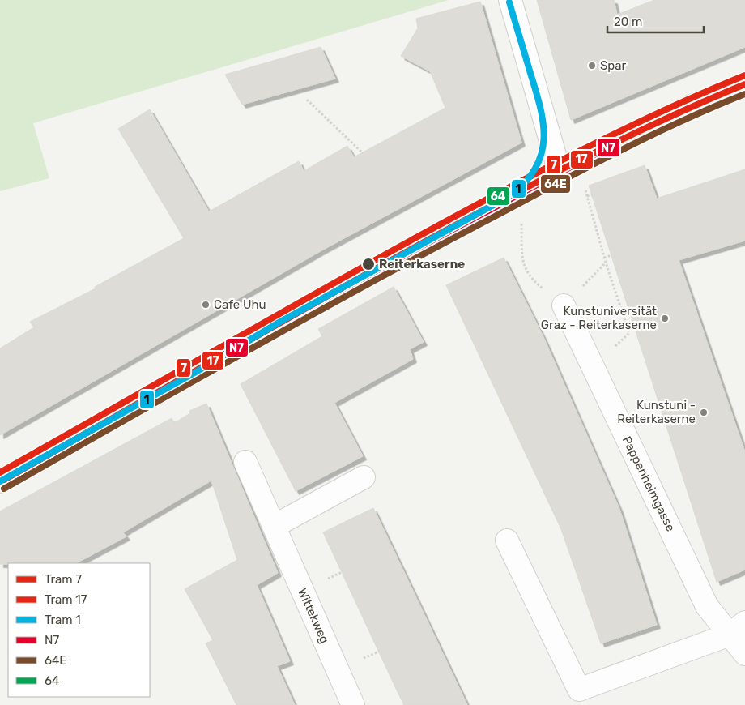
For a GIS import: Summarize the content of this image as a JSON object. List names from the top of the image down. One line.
{"streets":{"street":["Pappenheimgasse","Wittekweg"]},"places":["Spar","Reiterkaserne","Cafe Uhu","Kunstuniversität Graz - Reiterkaserne","Kunstuni - Reiterkaserne"],"lines":["tram line 1","tram line 7","transit line 64","tram line 17","transit line N7","transit line 64E"],"legend":["Tram 7","Tram 17","Tram 1","N7","64E","64"],"scale_bar":"20 m"}
